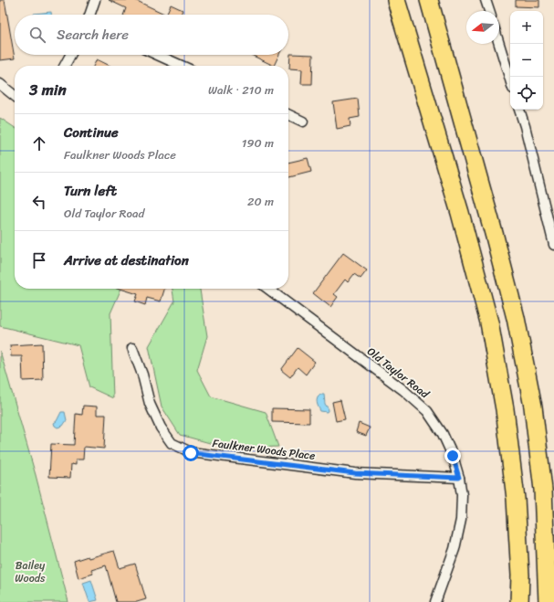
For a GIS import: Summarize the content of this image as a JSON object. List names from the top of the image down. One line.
{"streets":{"street":["Old Taylor Road","Faulkner Woods Place"]},"crossings":[["Old Taylor Road","Faulkner Woods Place"]],"parks":["Bailey Woods"],"north":"left","page":{"map_buttons":["+","−"],"search":"Search here","heading":["3 min","Walk · 210 m"],"list":[["Continue","Faulkner Woods Place","190 m"],["Turn left","Old Taylor Road","20 m"],"Arrive at destination"]}}
